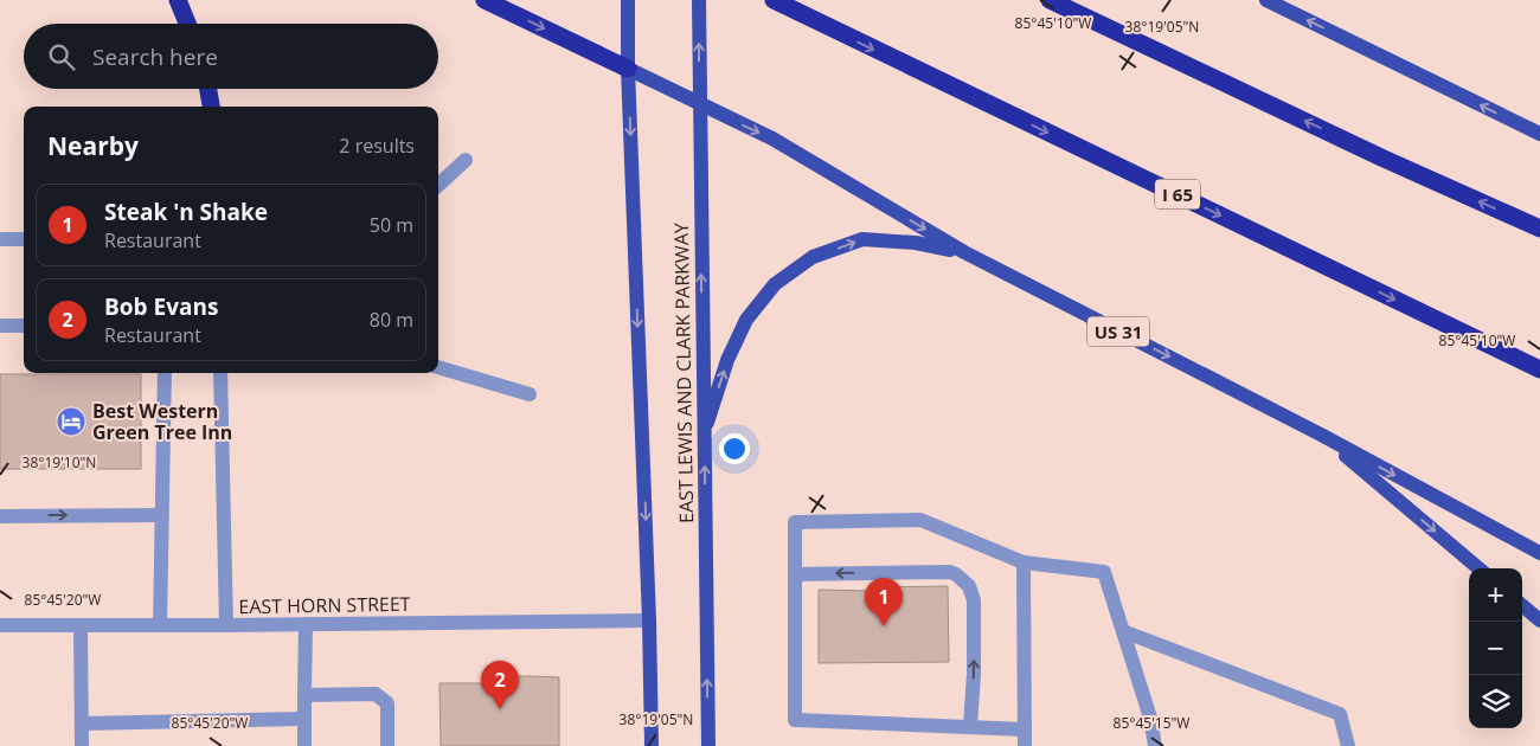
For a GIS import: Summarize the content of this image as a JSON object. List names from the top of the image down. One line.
{"streets":{"highway":["I 65"],"main road":["US 31","EAST LEWIS AND CLARK PARKWAY"],"street":["EAST HORN STREET"]},"crossings":[["US 31","EAST LEWIS AND CLARK PARKWAY"],["EAST LEWIS AND CLARK PARKWAY","EAST HORN STREET"]],"places":{"hotel":["Best Western Green Tree Inn"]},"page":{"search":"Search here","heading":["Nearby","2 results"],"list":[{"mark":"1","name":"Steak 'n Shake","note":"Restaurant","value":"50 m"},{"mark":"2","name":"Bob Evans","note":"Restaurant","value":"80 m"}],"map_buttons":["+","−"],"pins":["1","2"]},"coordinates":["85°45'10\"W","38°19'05\"N","38°19'10\"N","85°45'20\"W","85°45'15\"W"]}
